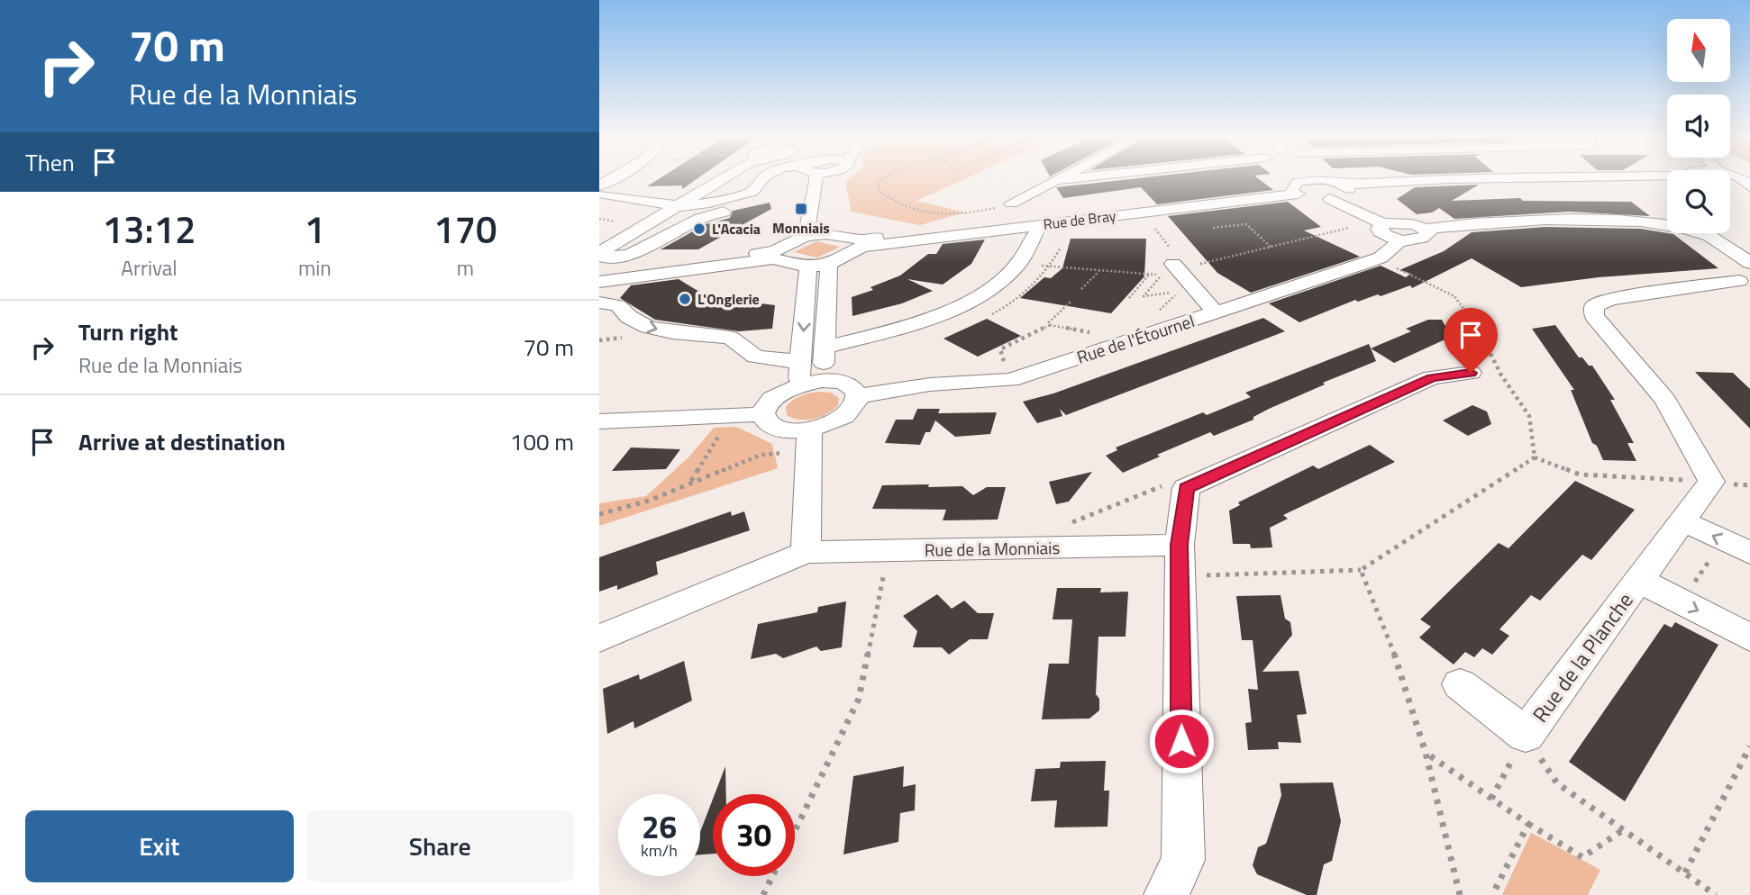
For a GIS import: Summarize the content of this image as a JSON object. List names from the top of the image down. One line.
{"streets":{"street":["Rue de Bray","Rue de l'Étournel","Rue de la Monniais","Rue de la Planche"]},"places":{"transit":["Monniais"],"other":["L'Acacia","L'Onglerie"]},"north":"top","page":{"turn":["70 m","Rue de la Monniais"],"then":"Then","eta":["13:12","Arrival","1","min","170","m"],"list":[{"name":"Turn right","note":"Rue de la Monniais","value":"70 m"},{"name":"Arrive at destination","value":"100 m"}],"speed":"26 km/h","limit":"30","buttons":["Exit","Share"]}}
